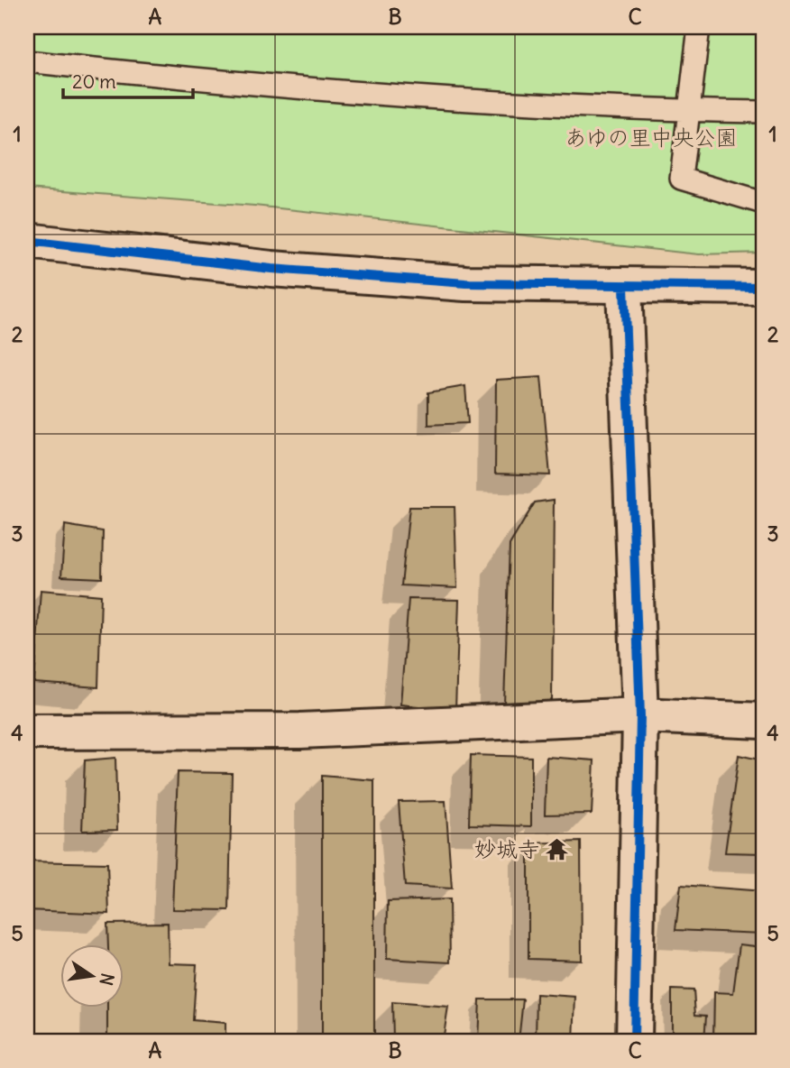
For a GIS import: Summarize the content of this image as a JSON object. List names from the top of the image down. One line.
{"parks":["あゆの里中央公園"],"places":{"temple":["妙城寺"]},"scale_bar":"20 m","north":"right","grid":{"columns":["A","B","C"],"rows":["1","2","3","4","5"]}}
